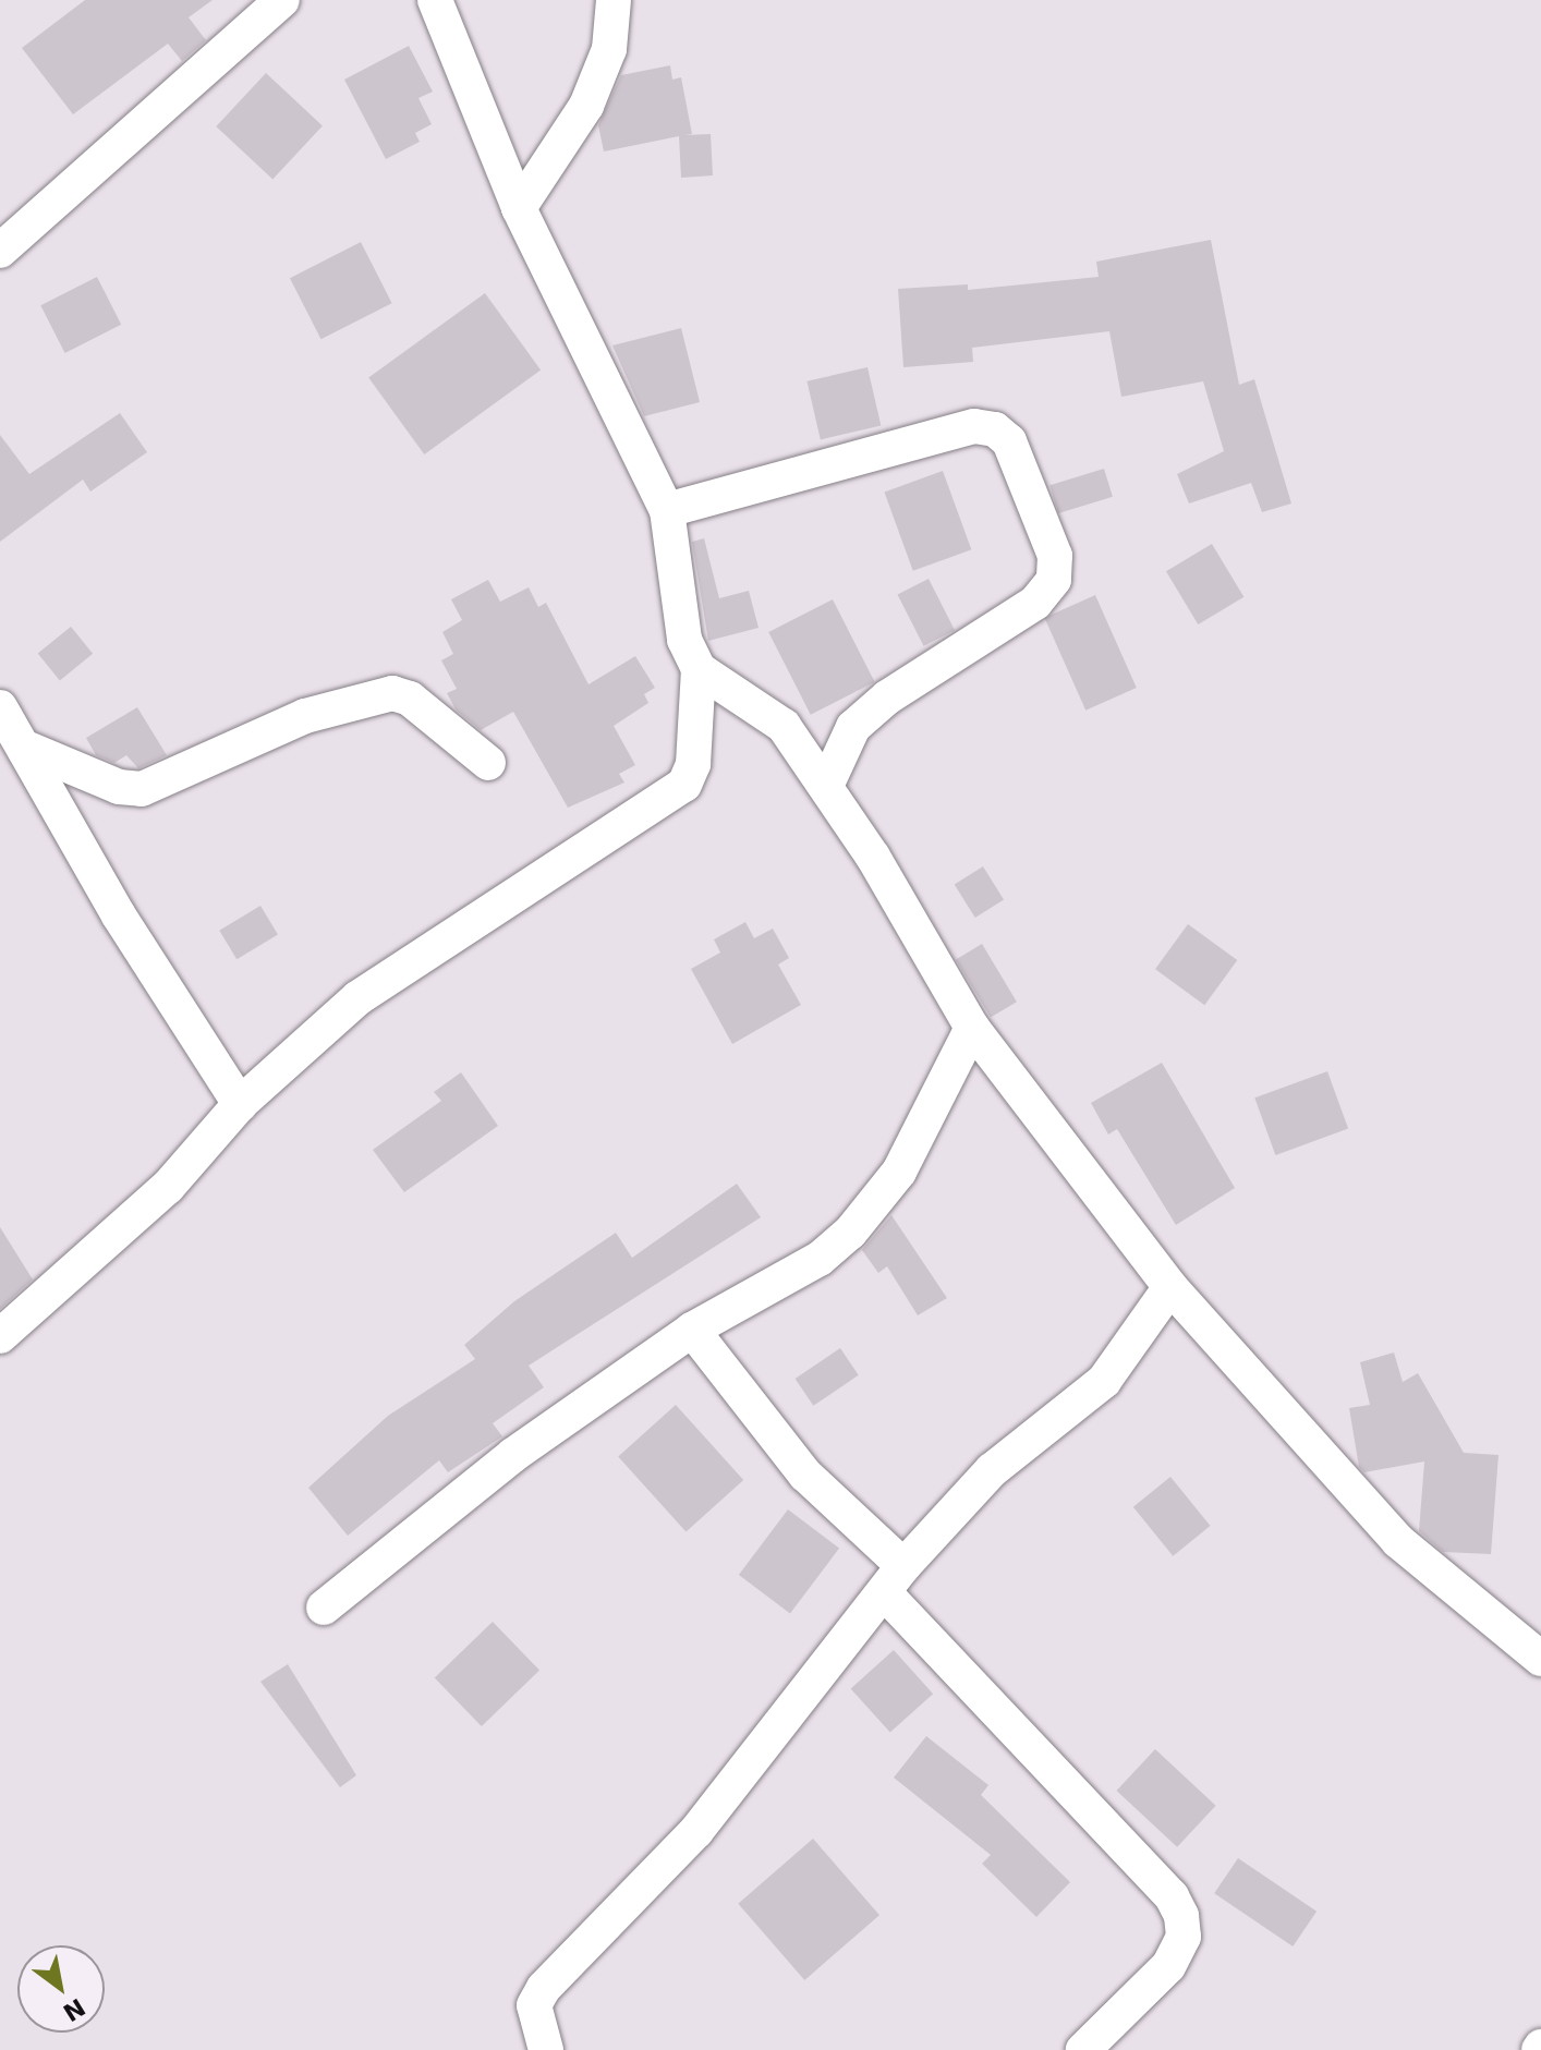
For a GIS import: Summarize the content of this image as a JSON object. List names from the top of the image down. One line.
{"north":"bottom right"}
